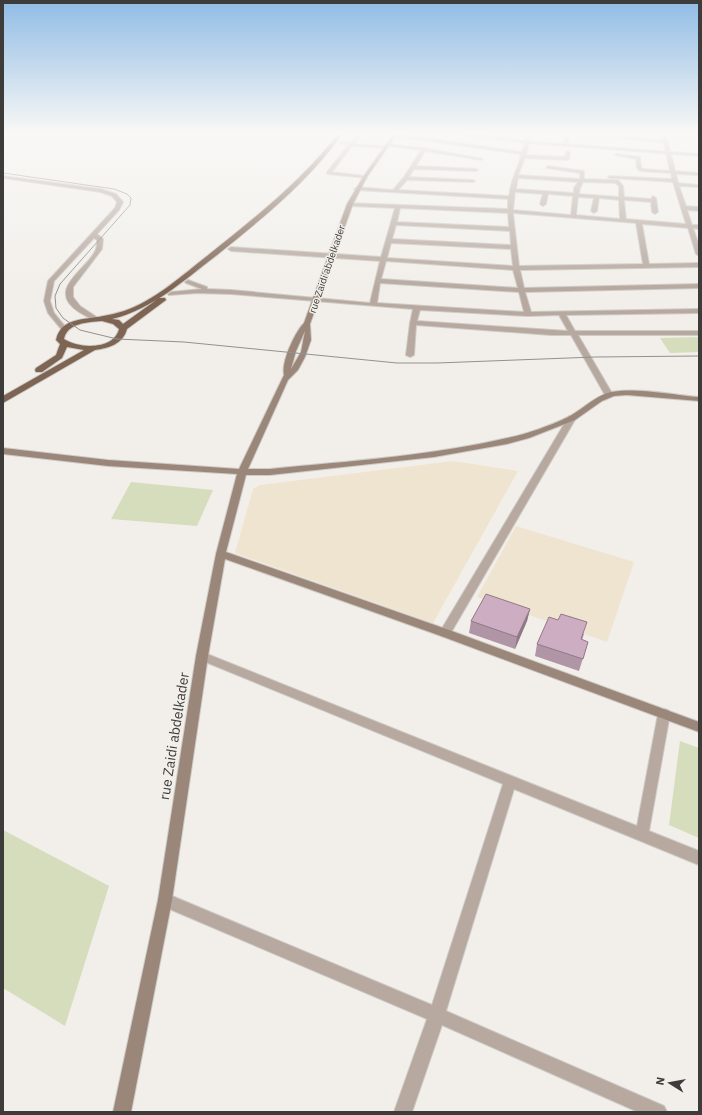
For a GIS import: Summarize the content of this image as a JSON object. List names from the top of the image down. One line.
{"streets":{"main road":["rue Zaidi abdelkader"]},"north":"left"}
